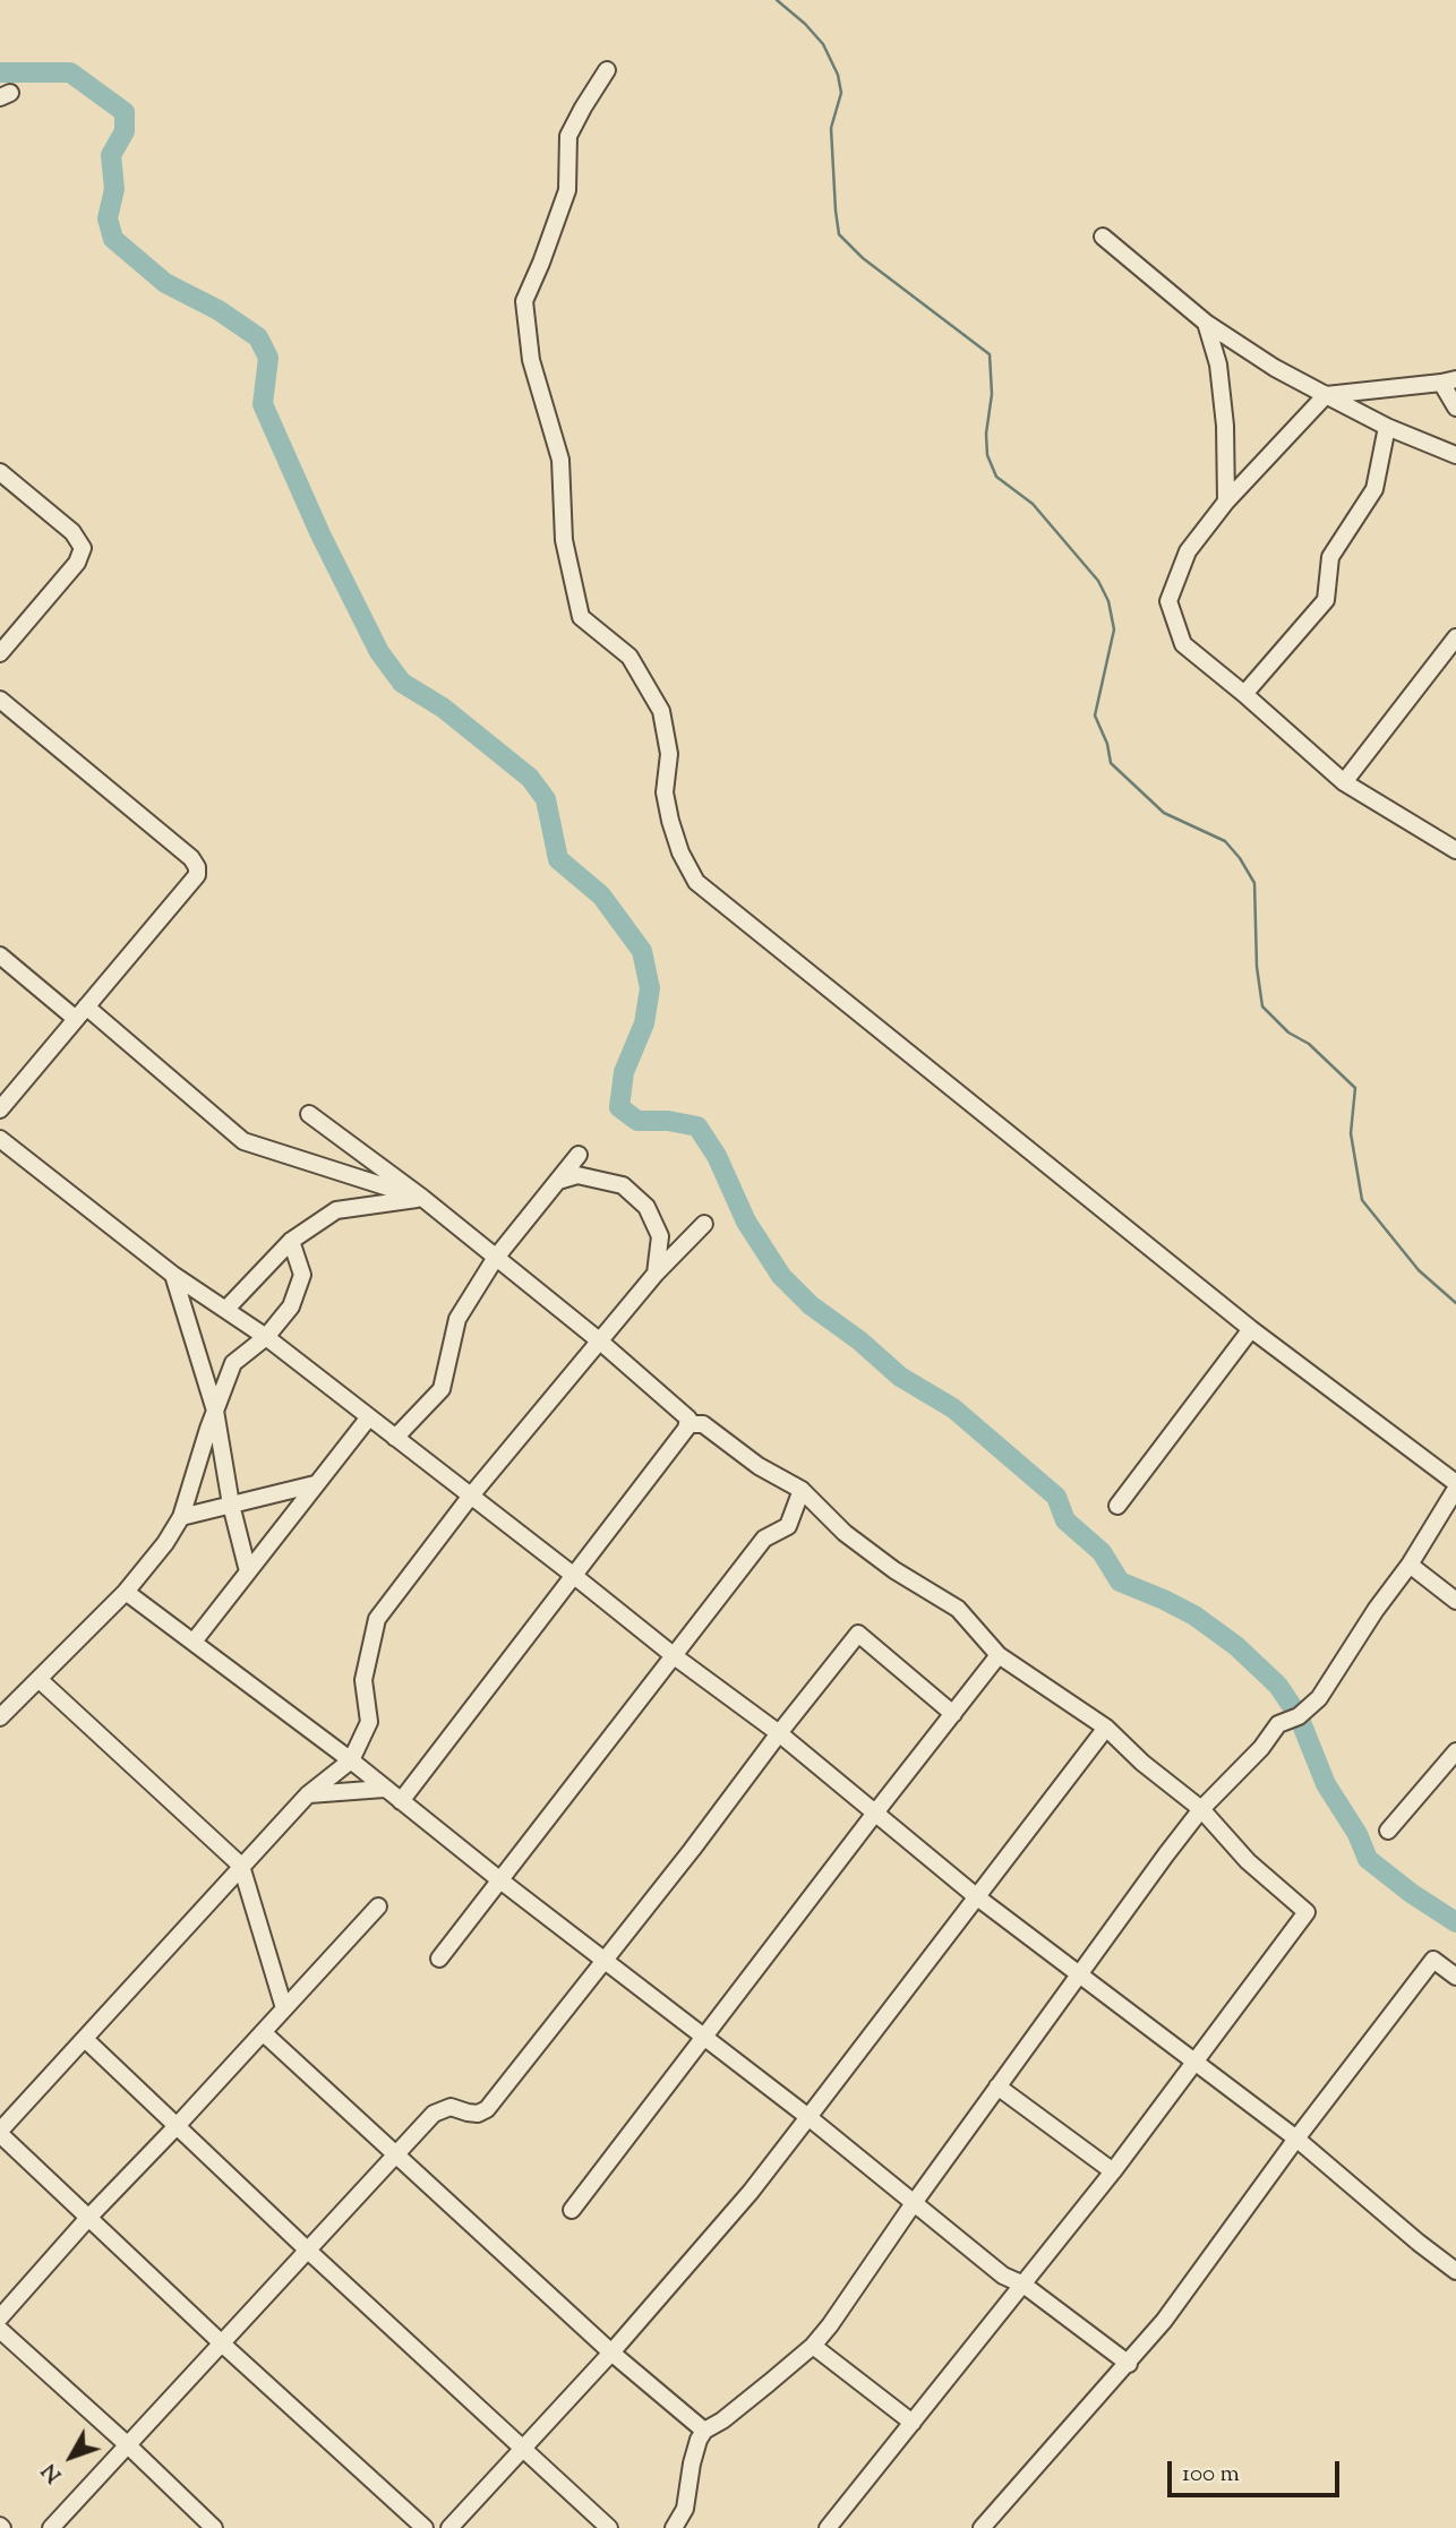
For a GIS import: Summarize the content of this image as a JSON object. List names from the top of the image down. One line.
{"scale_bar":"100 m","north":"bottom left"}
